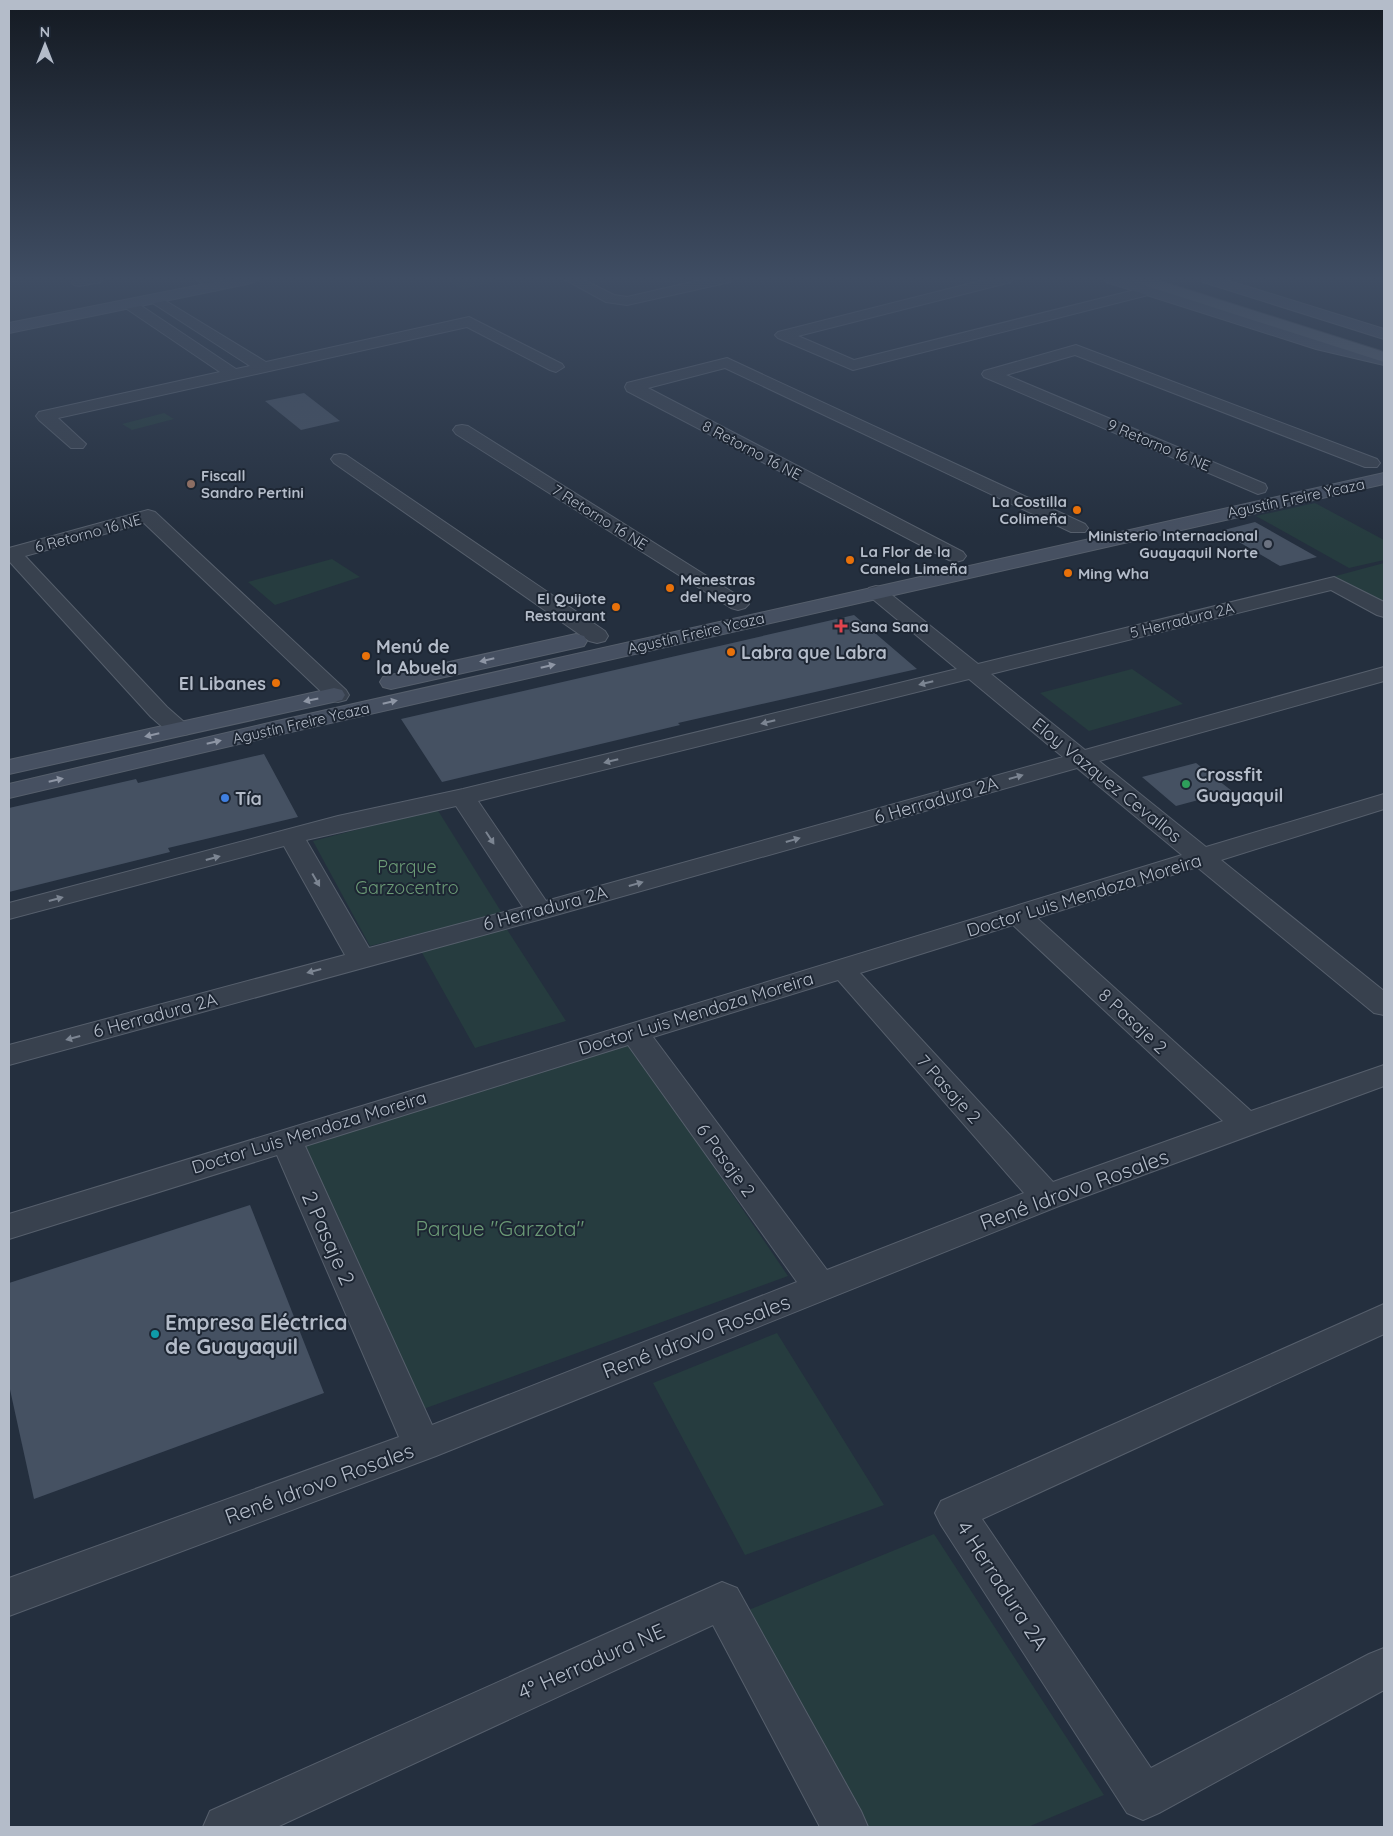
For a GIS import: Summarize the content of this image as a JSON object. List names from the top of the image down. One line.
{"streets":{"main road":["Agustín Freire Ycaza"],"street":["9 Retorno 16 NE","8 Retorno 16 NE","7 Retorno 16 NE","6 Retorno 16 NE","5 Herradura 2A","Eloy Vazquez Cevallos","6 Herradura 2A","Doctor Luis Mendoza Moreira","8 Pasaje 2","7 Pasaje 2","6 Pasaje 2","René Idrovo Rosales","2 Pasaje 2","4 Herradura 2A","4° Herradura NE"]},"crossings":[["9 Retorno 16 NE","Agustín Freire Ycaza"],["8 Retorno 16 NE","Agustín Freire Ycaza"],["Agustín Freire Ycaza","7 Retorno 16 NE"],["Agustín Freire Ycaza","6 Retorno 16 NE"],["Agustín Freire Ycaza","Eloy Vazquez Cevallos"],["5 Herradura 2A","Eloy Vazquez Cevallos"],["Eloy Vazquez Cevallos","6 Herradura 2A"],["Eloy Vazquez Cevallos","Doctor Luis Mendoza Moreira"],["Doctor Luis Mendoza Moreira","8 Pasaje 2"],["Doctor Luis Mendoza Moreira","6 Pasaje 2"],["Doctor Luis Mendoza Moreira","2 Pasaje 2"],["8 Pasaje 2","René Idrovo Rosales"],["7 Pasaje 2","René Idrovo Rosales"],["6 Pasaje 2","René Idrovo Rosales"],["René Idrovo Rosales","2 Pasaje 2"]],"parks":["Parque Garzocentro","Parque \"Garzota\""],"places":{"other":["Fiscall Sandro Pertini","La Costilla Colimeña","Ministerio Internacional Guayaquil Norte","La Flor de la Canela Limeña","Ming Wha","Menestras del Negro","El Quijote Restaurant","Labra que Labra","Menú de la Abuela","El Libanes","Crossfit Guayaquil","Tía","Empresa Eléctrica de Guayaquil"],"health":["Sana Sana"]},"north":"top"}
